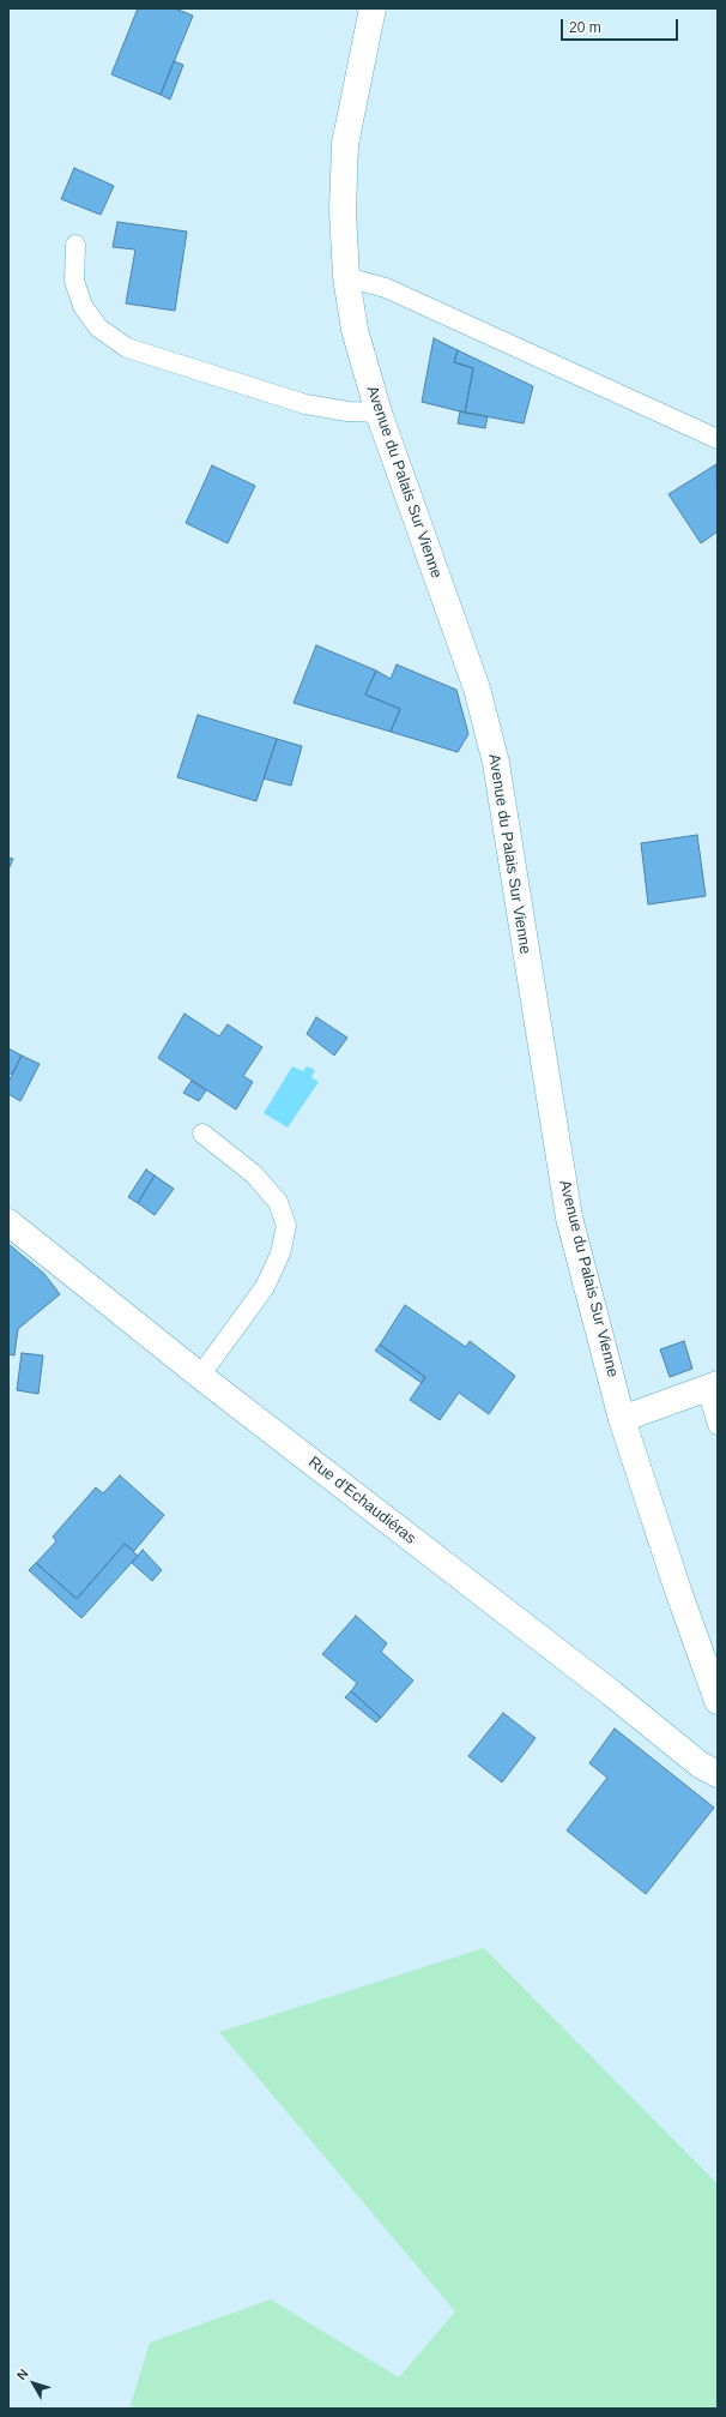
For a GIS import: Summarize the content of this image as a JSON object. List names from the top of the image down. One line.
{"streets":{"main road":["Avenue du Palais Sur Vienne","Rue d'Echaudiéras"]},"scale_bar":"20 m","north":"top left"}
